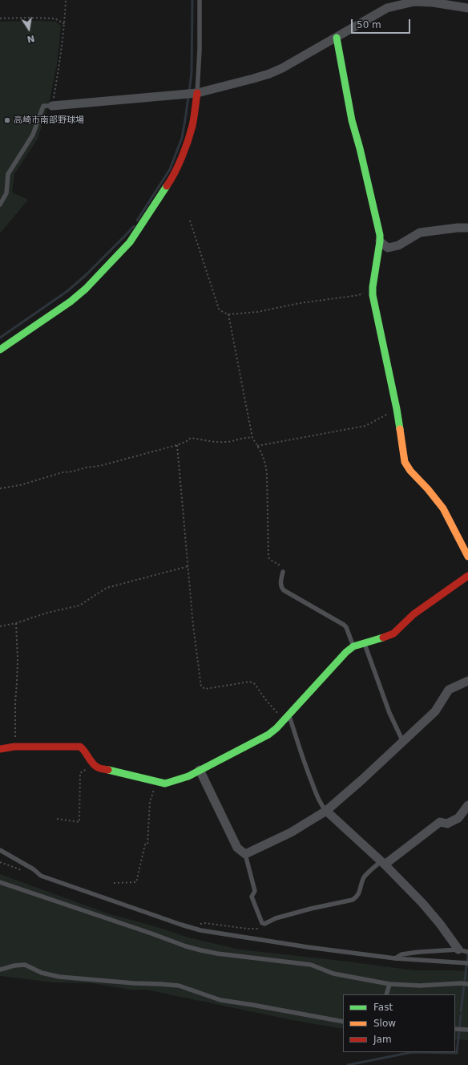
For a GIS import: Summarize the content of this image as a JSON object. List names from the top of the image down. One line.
{"places":["高崎市南部野球場"],"legend":["Fast","Slow","Jam"],"scale_bar":"50 m","north":"bottom"}
